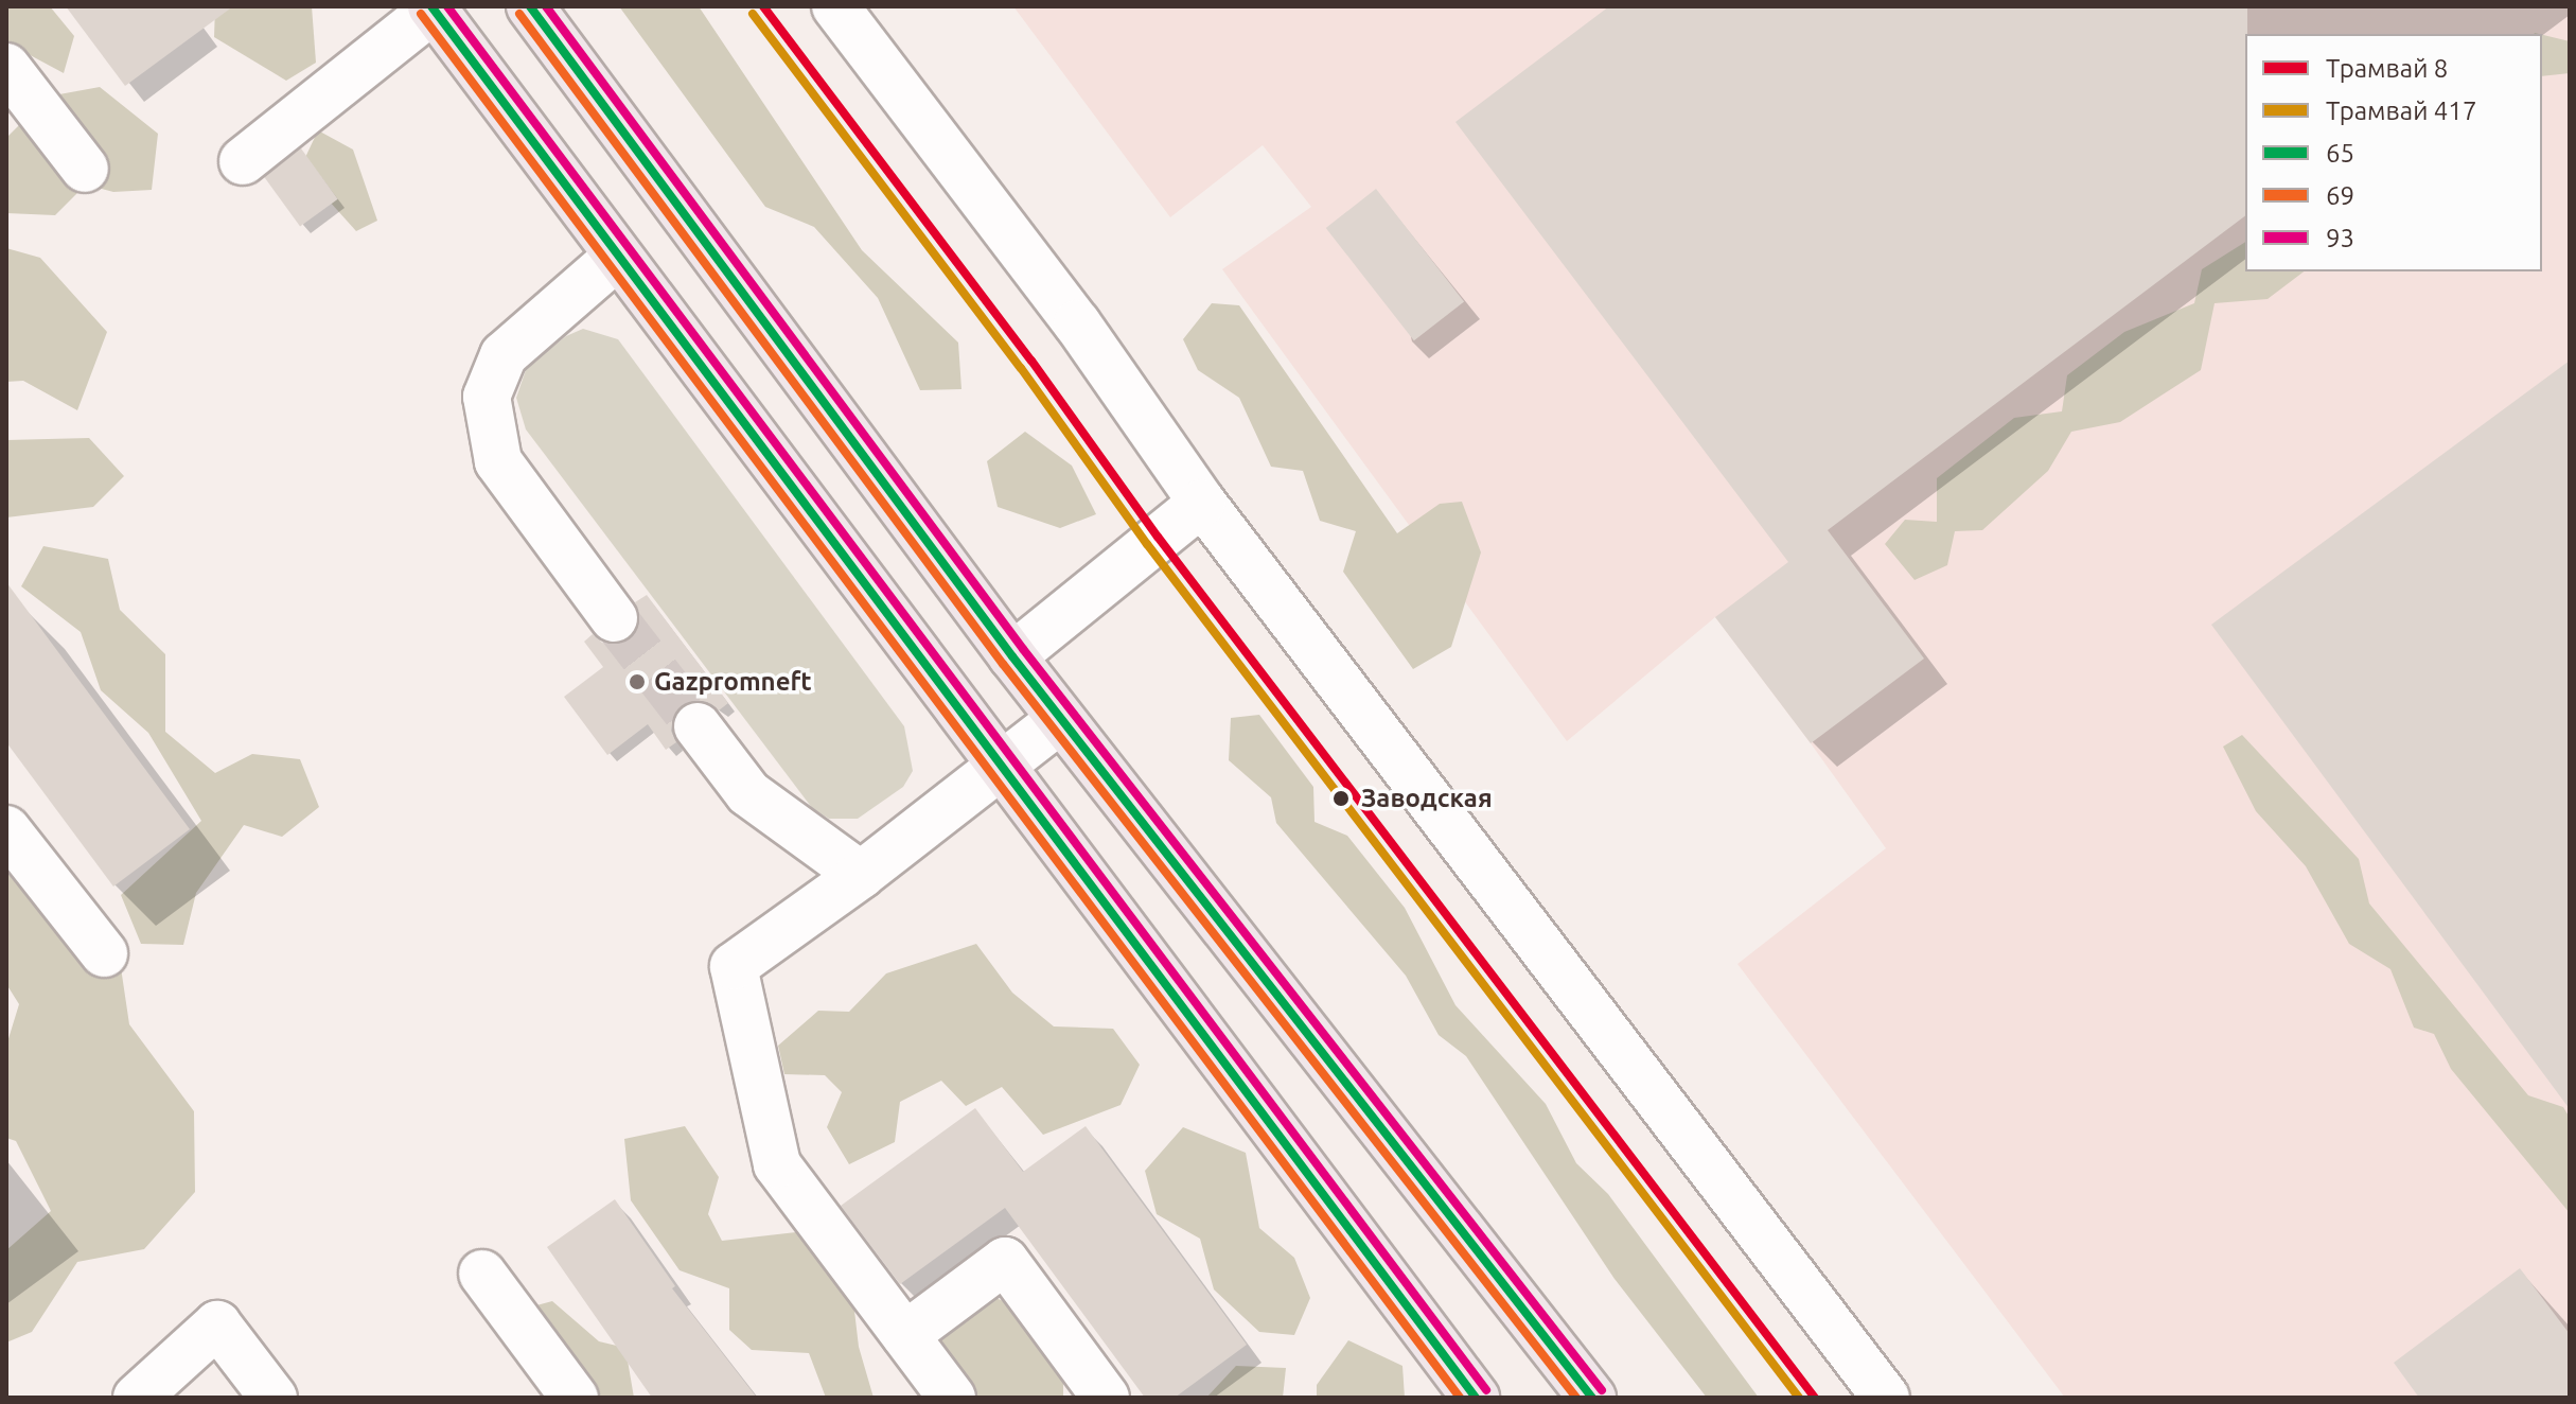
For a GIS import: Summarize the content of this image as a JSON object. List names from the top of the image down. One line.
{"places":["Gazpromneft","Заводская"],"lines":["tram line 8","transit line 65","transit line 93","tram line 417","transit line 69"],"legend":["Трамвай 8","Трамвай 417","65","69","93"]}
